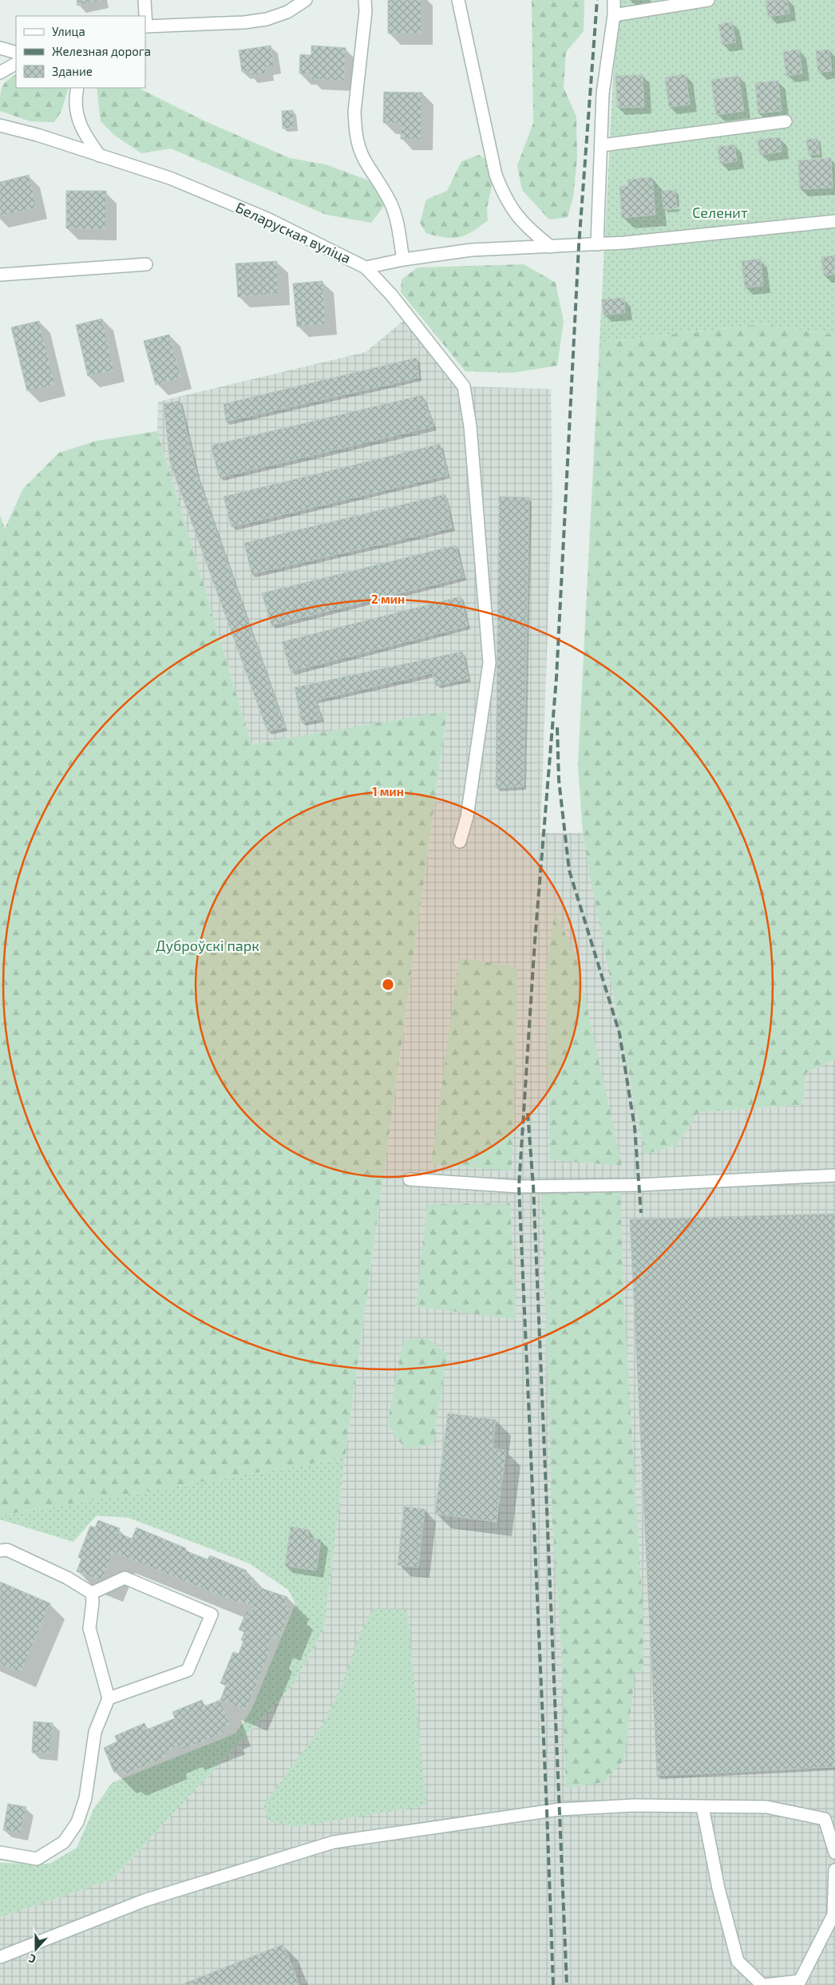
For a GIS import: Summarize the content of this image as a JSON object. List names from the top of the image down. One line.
{"streets":{"street":["Беларуская вуліца"]},"parks":["Селенит","Дуброўскі парк"],"legend":["Улица","Железная дорога","Здание"],"north":"bottom","rings":["2 мин","1 мин"]}
